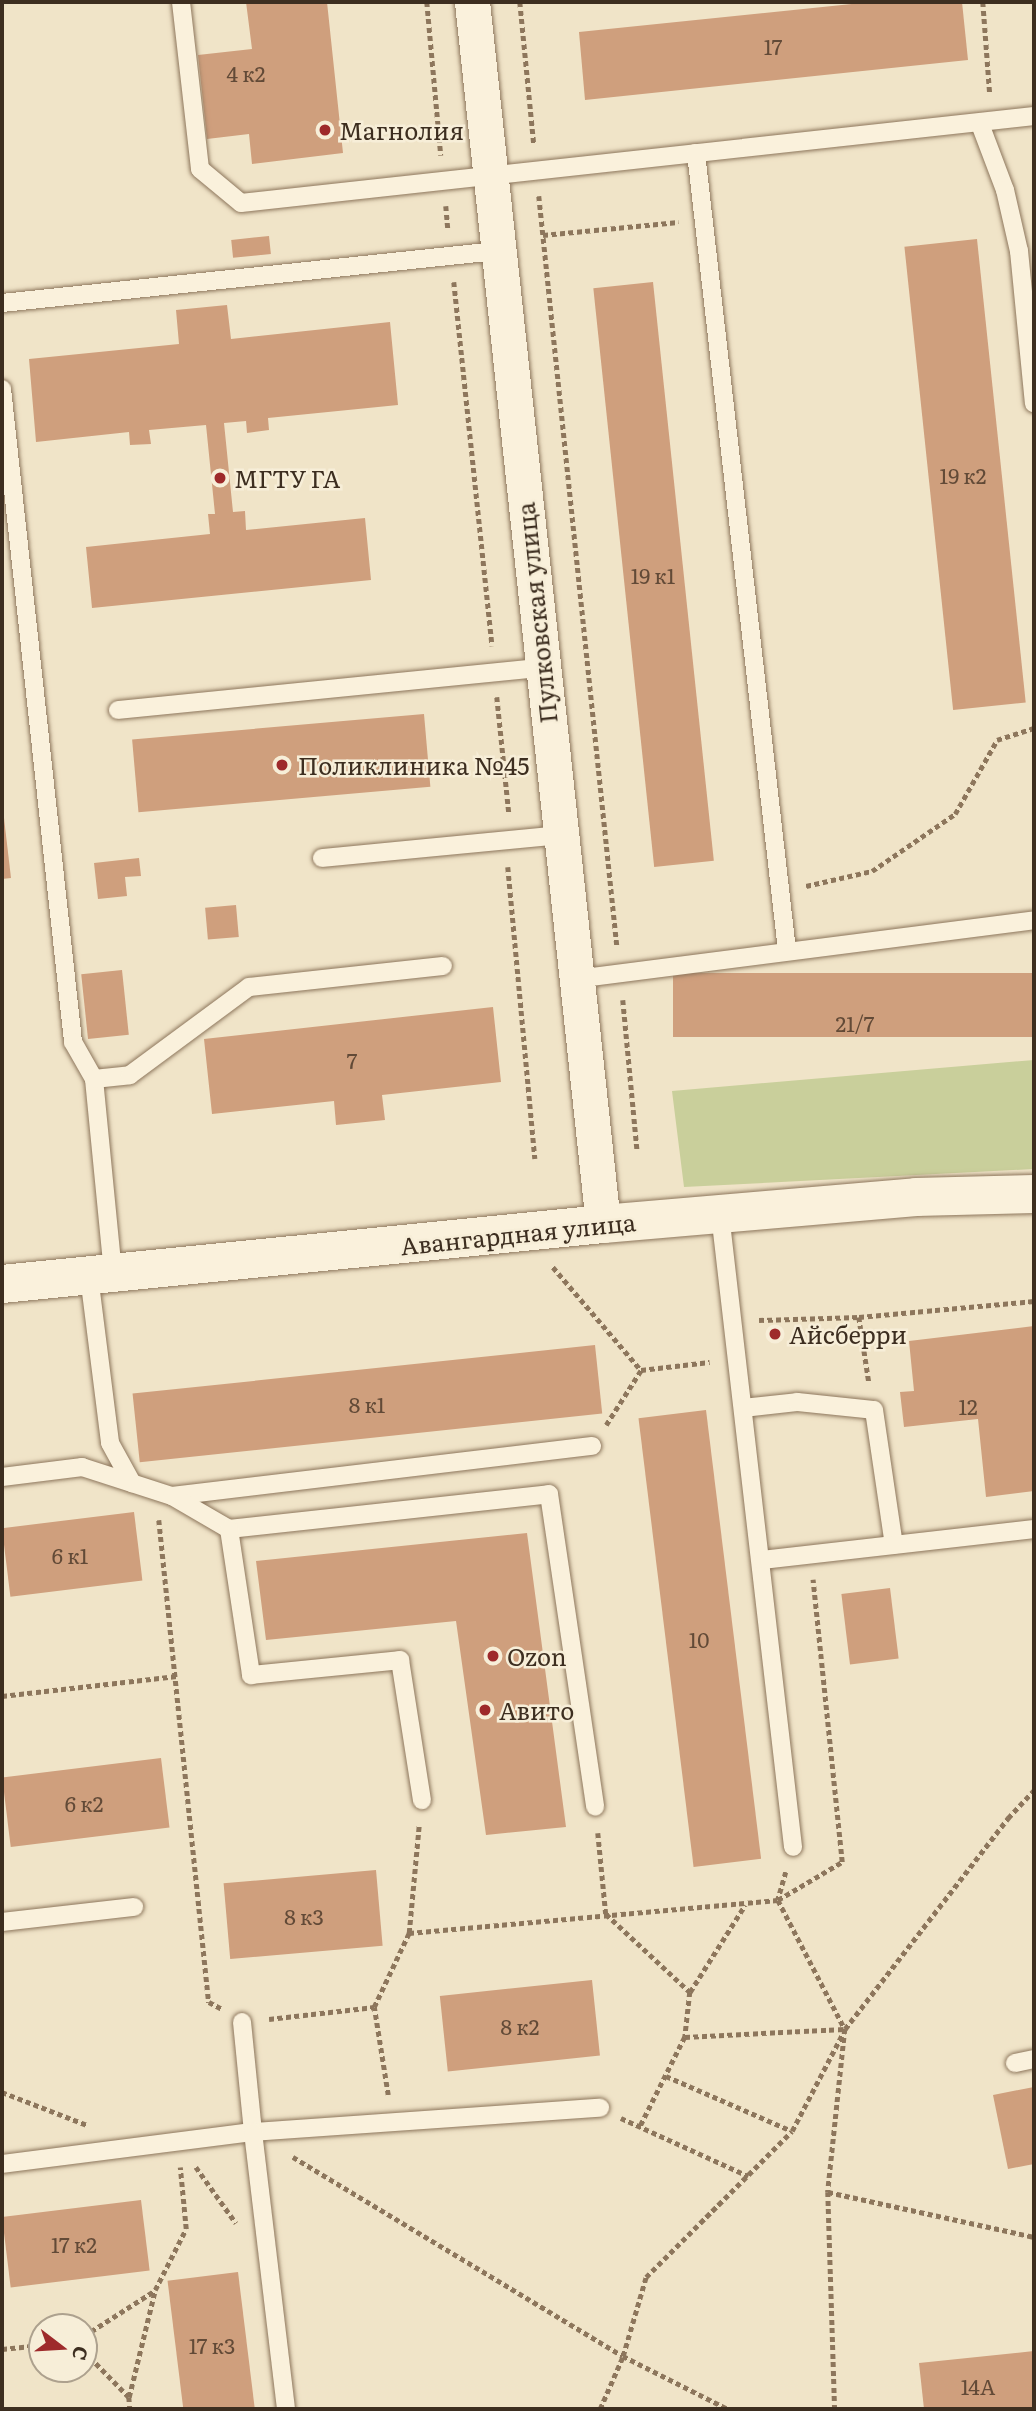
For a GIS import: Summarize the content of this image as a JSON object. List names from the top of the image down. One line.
{"streets":{"main road":["Авангардная улица"],"street":["Пулковская улица"]},"crossings":[["Пулковская улица","Авангардная улица"]],"places":["Магнолия","МГТУ ГА","Поликлиника №45","Айсберри","Ozon","Авито"],"house_numbers":["17","4 к2","19 к2","19 к1","21/7","7","8 к1","12","6 к1","10","6 к2","8 к3","8 к2","17 к2","17 к3","14А"],"north":"right"}
